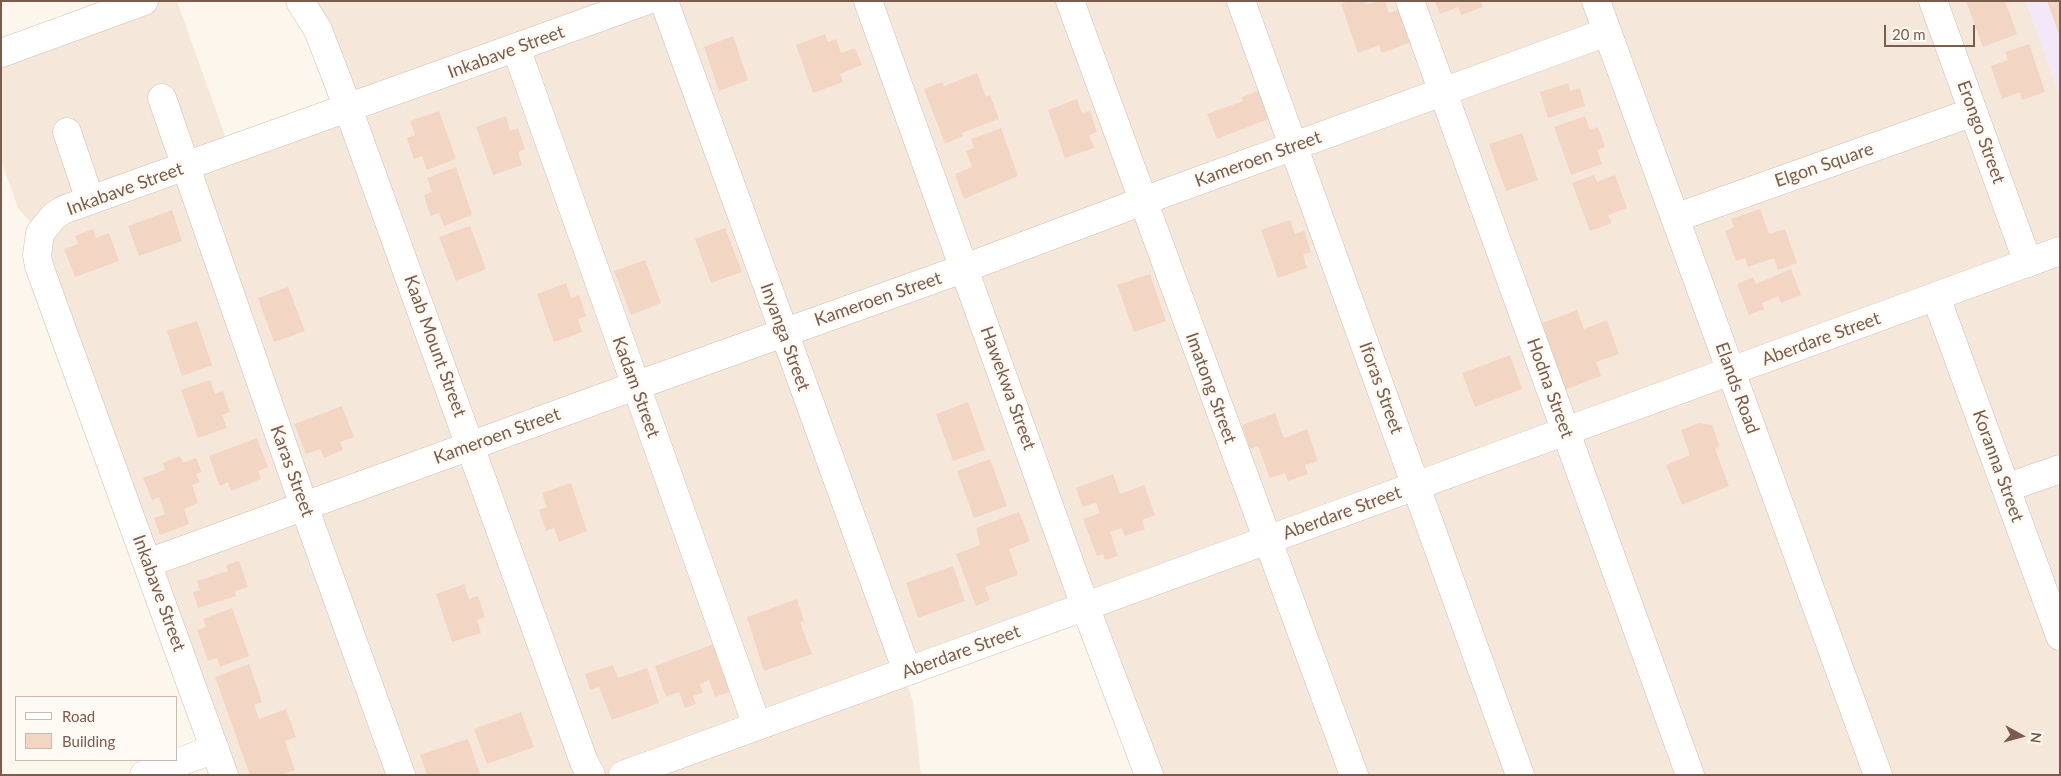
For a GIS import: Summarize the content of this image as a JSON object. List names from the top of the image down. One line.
{"streets":{"street":["Inkabave Street","Erongo Street","Kameroen Street","Elgon Square","Inyanga Street","Aberdare Street","Kaab Mount Street","Kadam Street","Hawekwa Street","Imatong Street","Iforas Street","Hodna Street","Elands Road","Koranna Street","Karas Street"]},"crossings":[["Inkabave Street","Kameroen Street"],["Inkabave Street","Kaab Mount Street"],["Inkabave Street","Kadam Street"],["Inkabave Street","Karas Street"],["Erongo Street","Elgon Square"],["Erongo Street","Aberdare Street"],["Kameroen Street","Inyanga Street"],["Kameroen Street","Kaab Mount Street"],["Kameroen Street","Kadam Street"],["Kameroen Street","Hawekwa Street"],["Kameroen Street","Imatong Street"],["Kameroen Street","Iforas Street"],["Kameroen Street","Hodna Street"],["Kameroen Street","Elands Road"],["Kameroen Street","Karas Street"],["Elgon Square","Elands Road"],["Inyanga Street","Aberdare Street"],["Aberdare Street","Kadam Street"],["Aberdare Street","Hawekwa Street"],["Aberdare Street","Imatong Street"],["Aberdare Street","Iforas Street"],["Aberdare Street","Hodna Street"],["Aberdare Street","Elands Road"],["Aberdare Street","Koranna Street"]],"legend":["Road","Building"],"scale_bar":"20 m","north":"right"}
